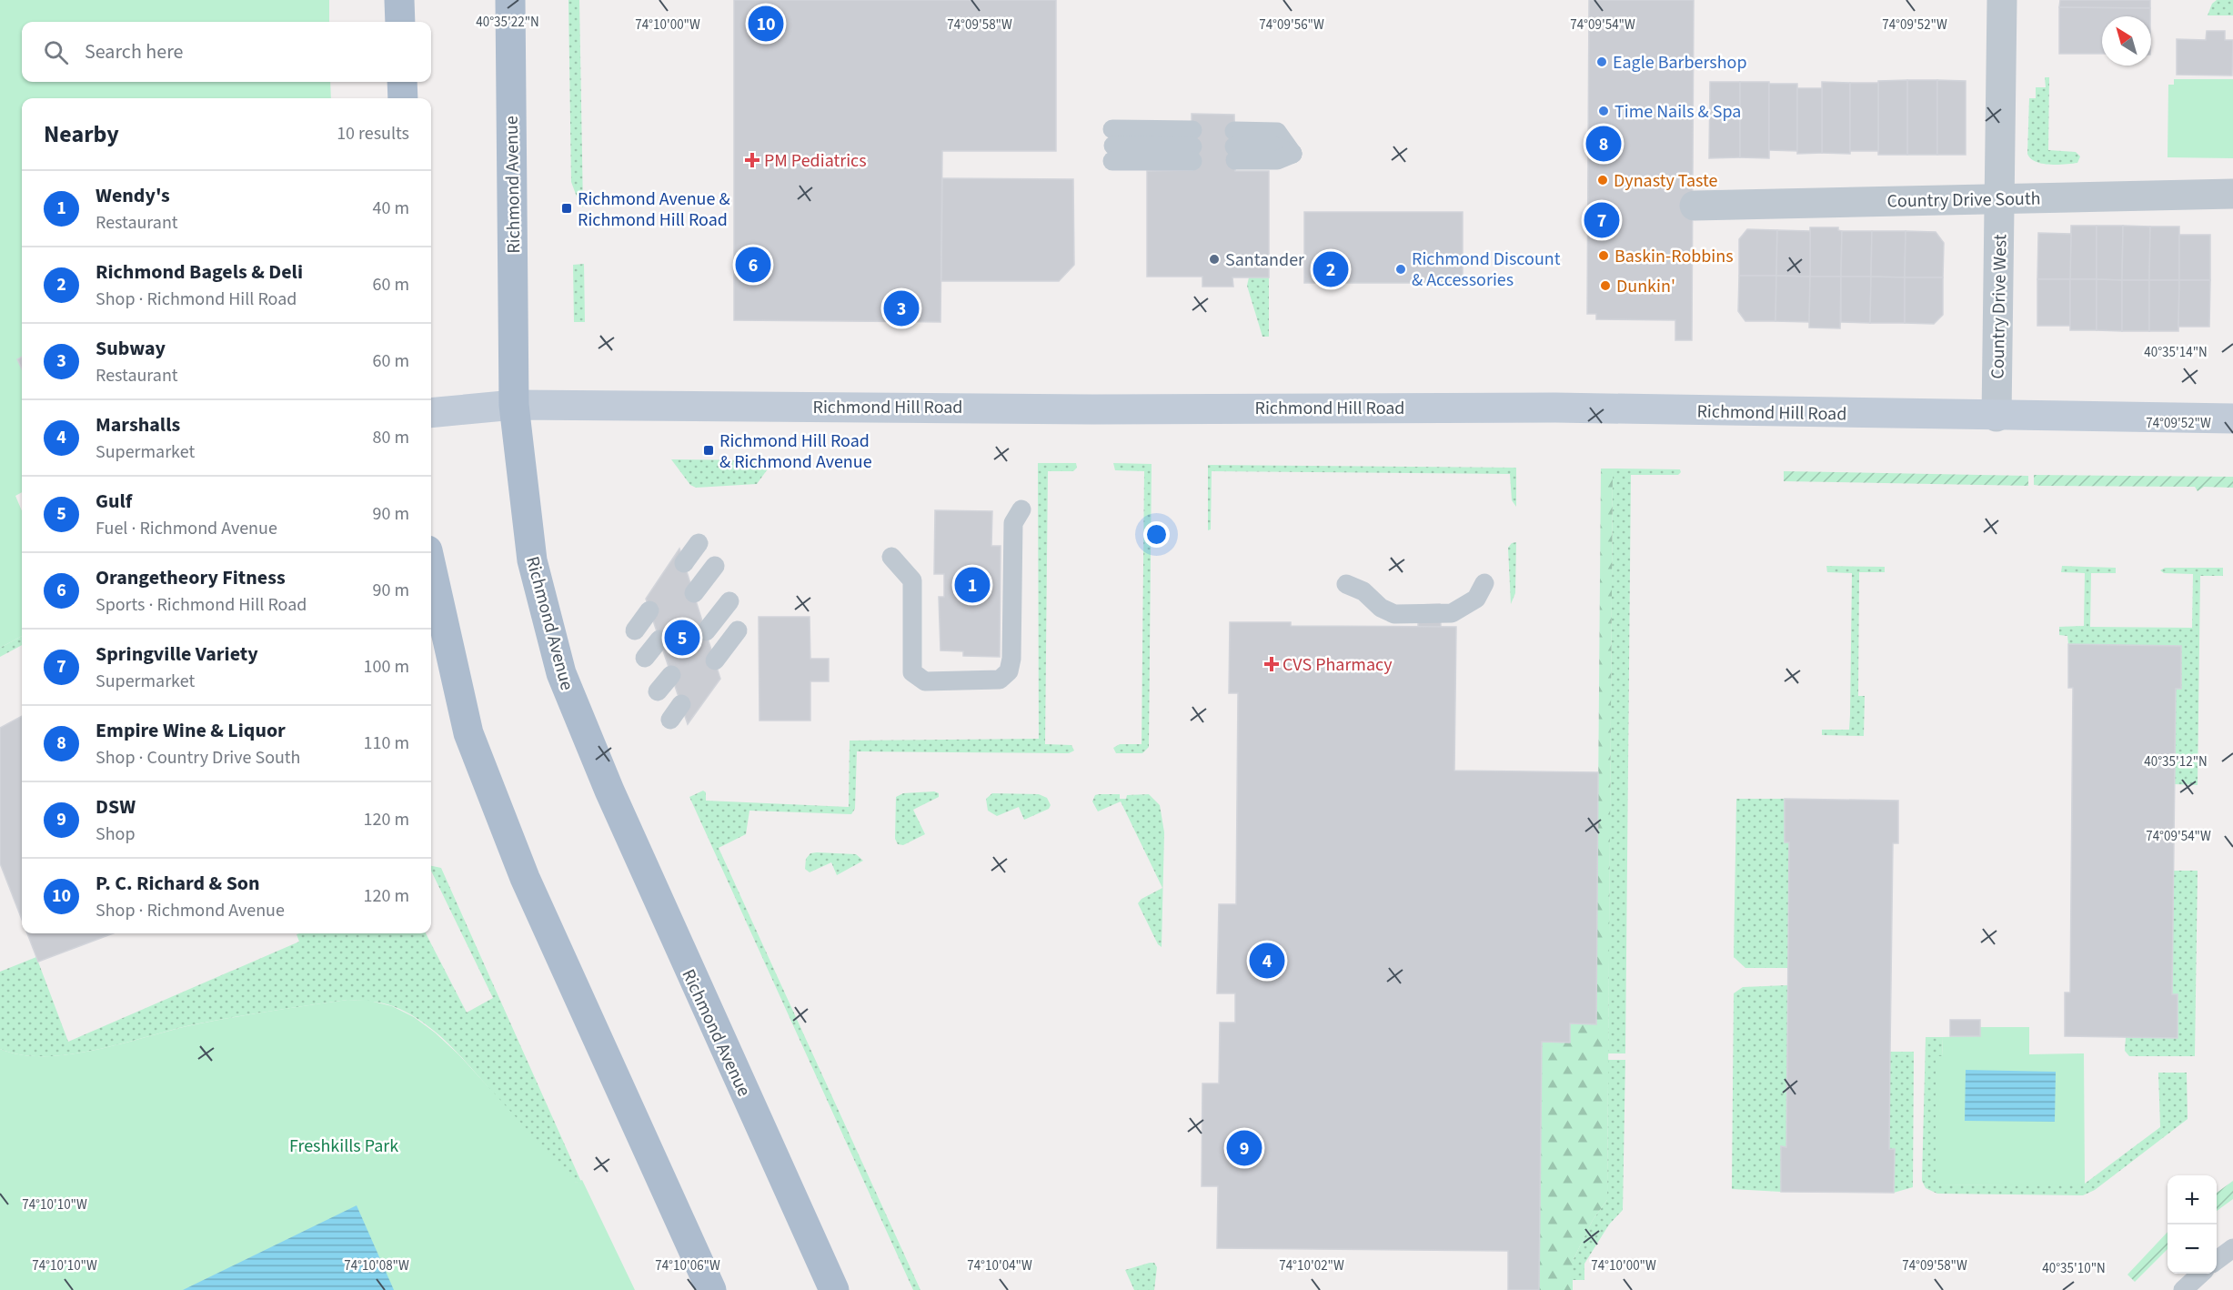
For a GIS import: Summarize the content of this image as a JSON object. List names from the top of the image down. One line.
{"streets":{"main road":["Richmond Avenue"],"street":["Country Drive South","Country Drive West","Richmond Hill Road"]},"crossings":[["Richmond Avenue","Richmond Hill Road"],["Country Drive South","Country Drive West"],["Country Drive West","Richmond Hill Road"]],"parks":["Freshkills Park"],"places":{"other":["Eagle Barbershop","Time Nails & Spa","Dynasty Taste","Baskin-Robbins","Santander","Richmond Discount & Accessories","Dunkin'"],"health":["PM Pediatrics","CVS Pharmacy"],"transit":["Richmond Avenue & Richmond Hill Road","Richmond Hill Road & Richmond Avenue"]},"north":"top left","page":{"pins":["10","8","7","6","2","3","1","5","4","9"],"search":"Search here","heading":["Nearby","10 results"],"list":[{"mark":"1","name":"Wendy's","note":"Restaurant","value":"40 m"},{"mark":"2","name":"Richmond Bagels & Deli","note":"Shop · Richmond Hill Road","value":"60 m"},{"mark":"3","name":"Subway","note":"Restaurant","value":"60 m"},{"mark":"4","name":"Marshalls","note":"Supermarket","value":"80 m"},{"mark":"5","name":"Gulf","note":"Fuel · Richmond Avenue","value":"90 m"},{"mark":"6","name":"Orangetheory Fitness","note":"Sports · Richmond Hill Road","value":"90 m"},{"mark":"7","name":"Springville Variety","note":"Supermarket","value":"100 m"},{"mark":"8","name":"Empire Wine & Liquor","note":"Shop · Country Drive South","value":"110 m"},{"mark":"9","name":"DSW","note":"Shop","value":"120 m"},{"mark":"10","name":"P. C. Richard & Son","note":"Shop · Richmond Avenue","value":"120 m"}],"map_buttons":["+","−"]},"coordinates":["40°35'22\"N","74°10'00\"W","74°09'58\"W","74°09'56\"W","74°09'54\"W","74°09'52\"W","40°35'14\"N","40°35'12\"N","74°10'10\"W","74°10'08\"W","74°10'06\"W","74°10'04\"W","74°10'02\"W","40°35'10\"N"]}
